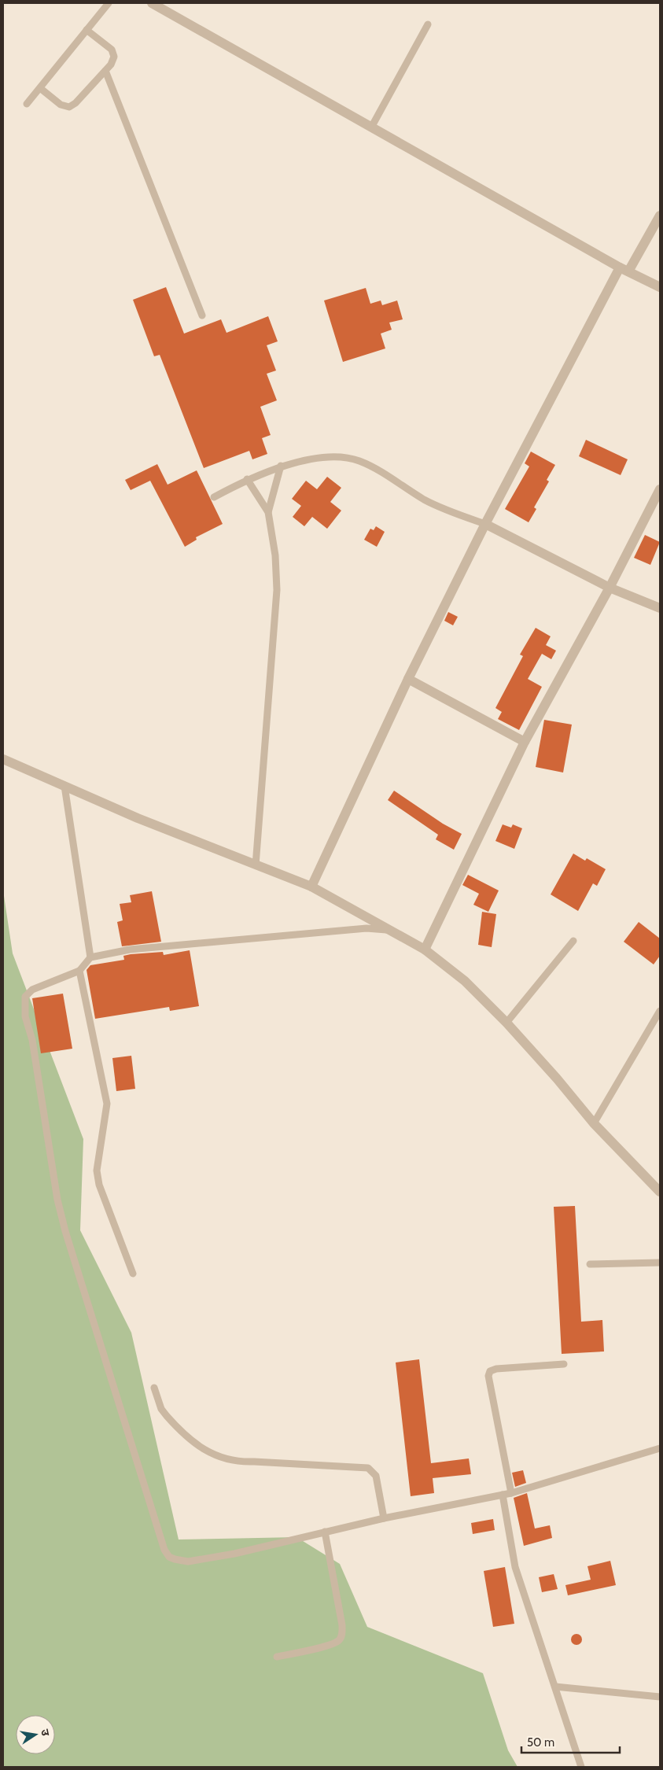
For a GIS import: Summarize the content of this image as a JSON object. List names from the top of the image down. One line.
{"scale_bar":"50 m","north":"right"}
